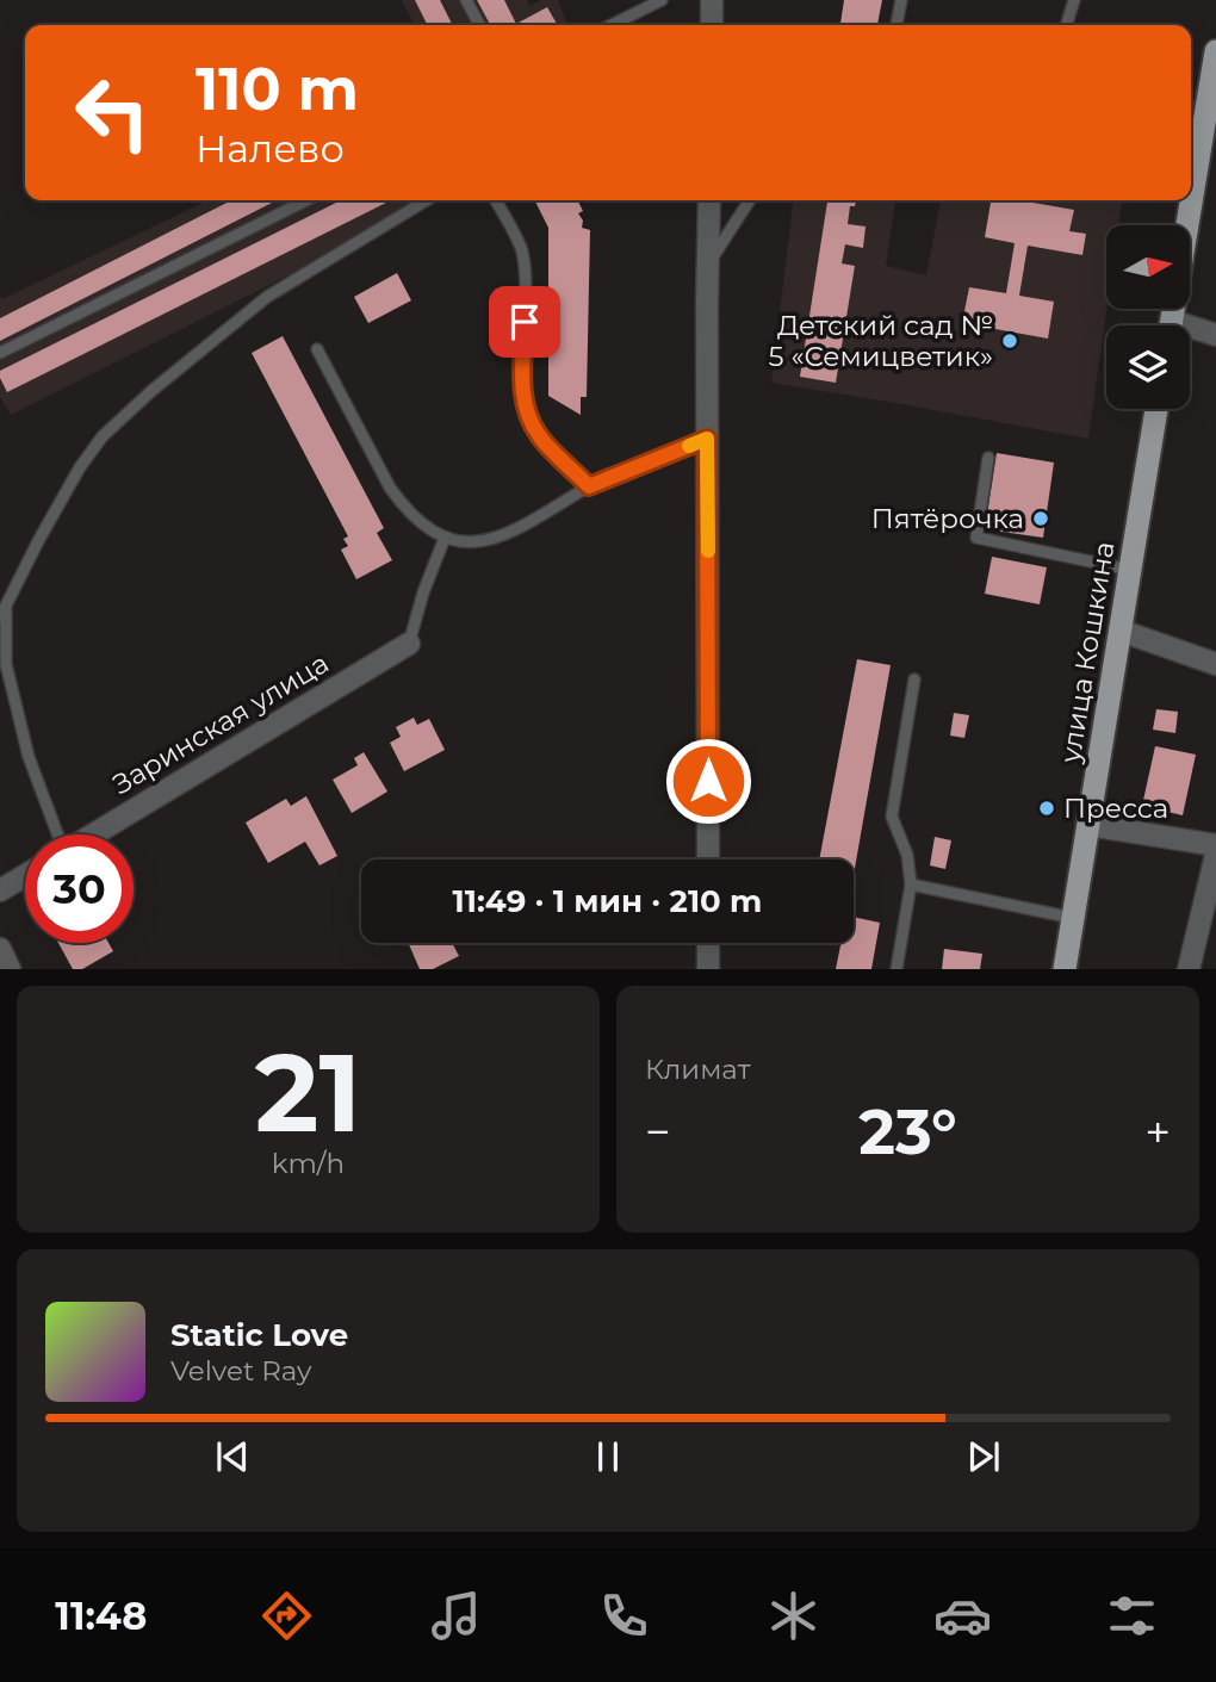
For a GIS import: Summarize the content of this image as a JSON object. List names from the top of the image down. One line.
{"streets":{"main road":["улица Кошкина"],"street":["Заринская улица"]},"places":["Детский сад № 5 «Семицветик»","Пятёрочка","Пресса"],"north":"right","page":{"turn":["110 m","Налево"],"limit":"30","trip":"11:49 · 1 мин · 210 m","tile":[["21","km/h"],"Климат"],"heat":["−","23°","+"],"song":["Static Love","Velvet Ray"],"tabs":"11:48"}}
